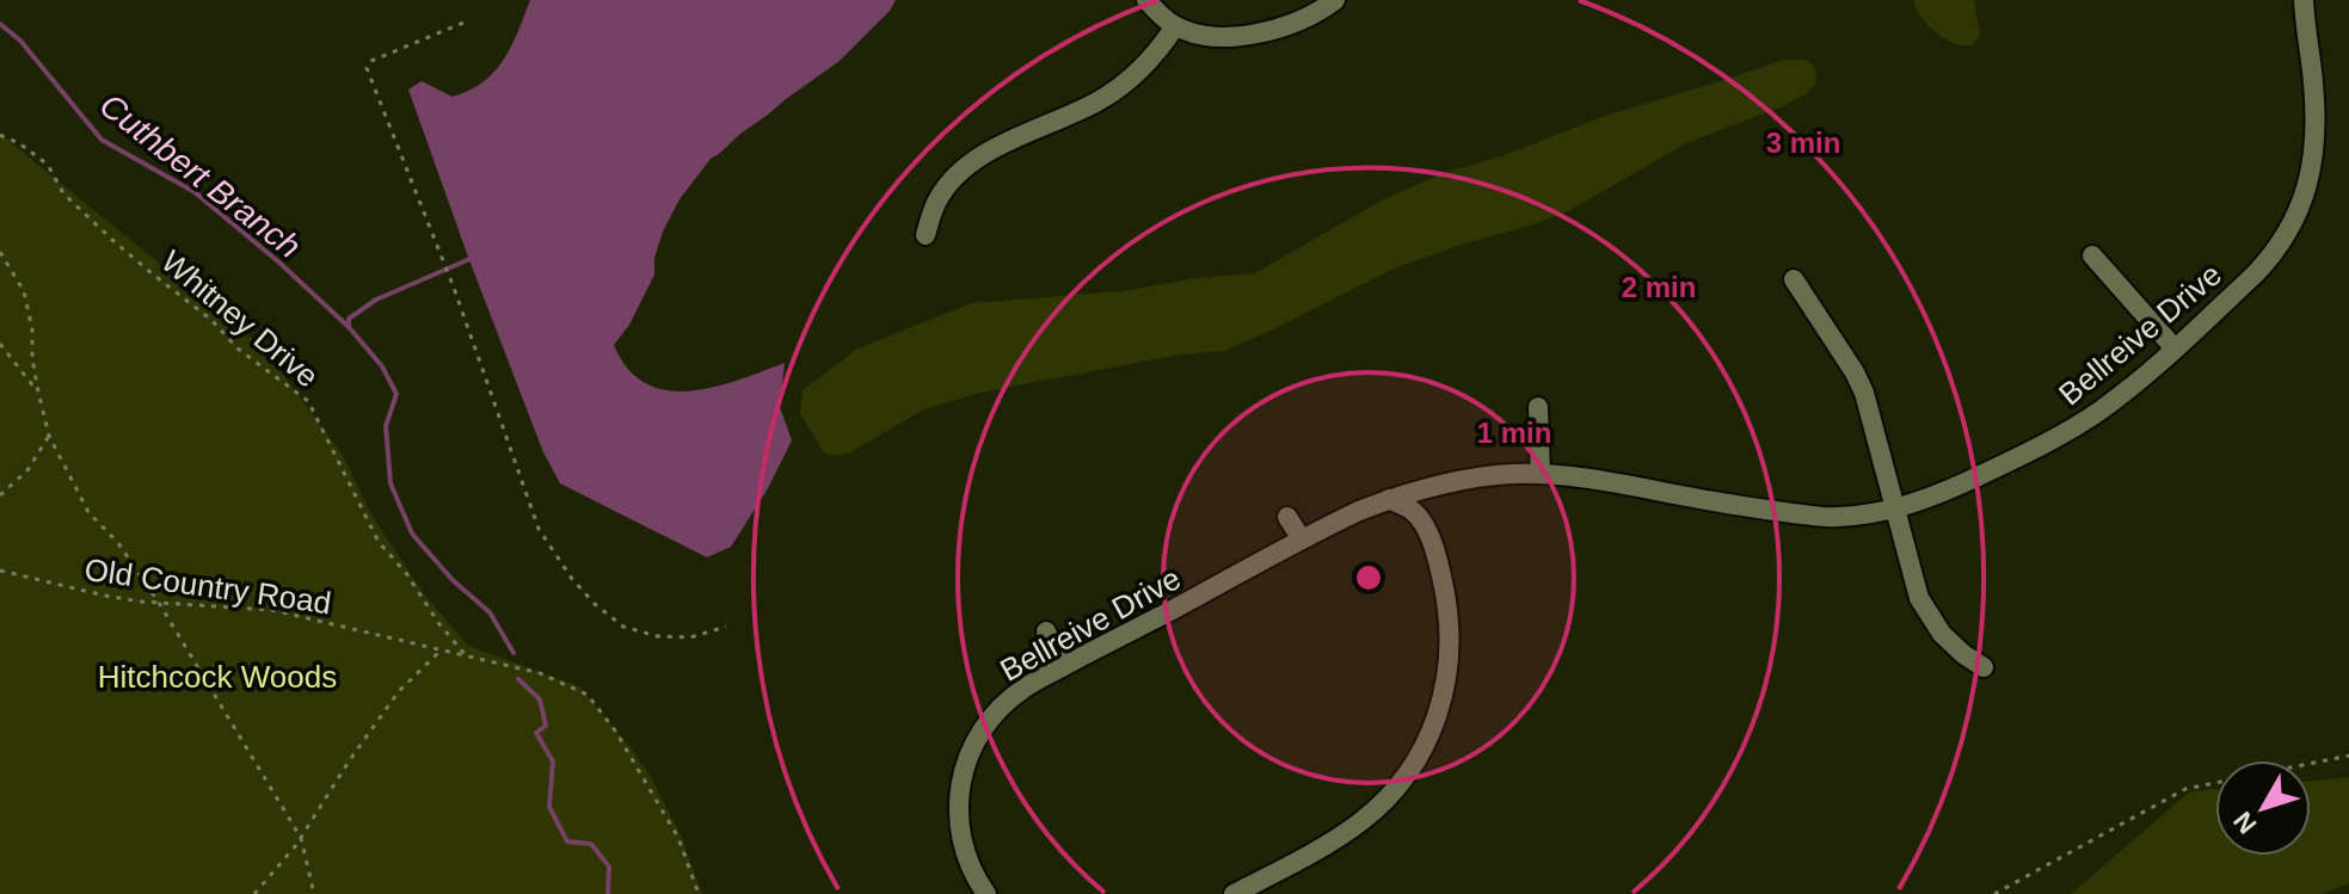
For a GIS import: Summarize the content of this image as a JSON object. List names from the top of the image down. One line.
{"streets":{"street":["Bellreive Drive"],"path":["Whitney Drive","Old Country Road"]},"crossings":[["Whitney Drive","Old Country Road"]],"water":["Cuthbert Branch"],"parks":["Hitchcock Woods"],"north":"bottom left","rings":["3 min","2 min","1 min"]}
